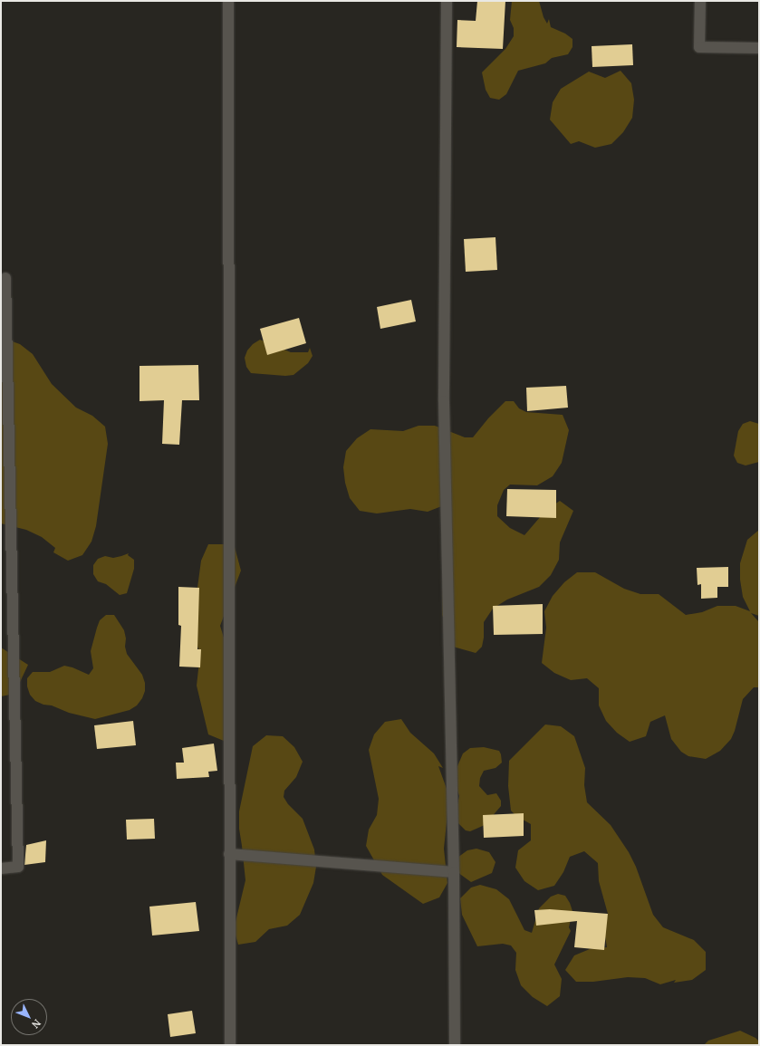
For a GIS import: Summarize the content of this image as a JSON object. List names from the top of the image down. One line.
{"north":"bottom right"}
